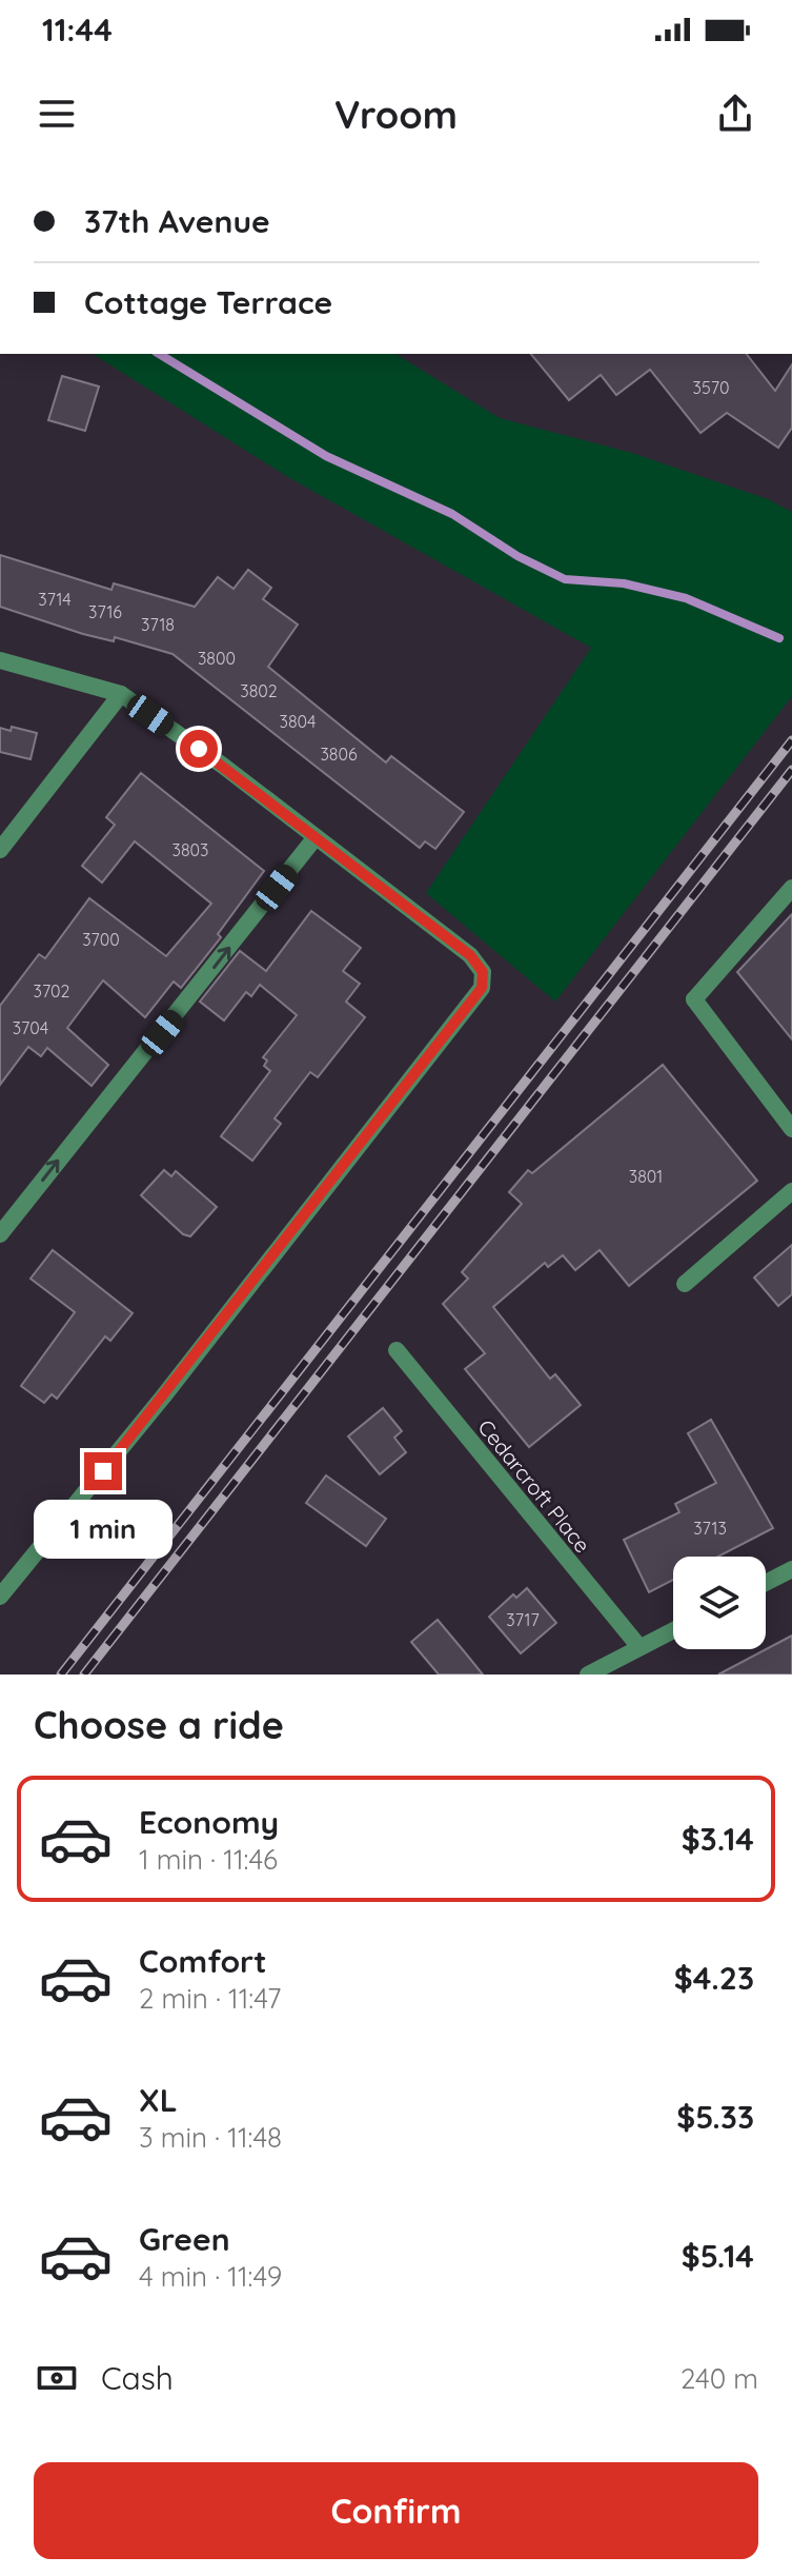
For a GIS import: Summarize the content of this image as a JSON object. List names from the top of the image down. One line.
{"streets":{"street":["Cedarcroft Place"]},"house_numbers":["3570","3714","3716","3718","3800","3802","3804","3806","3803","3700","3702","3704","3801","3713","3717"],"page":{"status":"11:44","header":"Vroom","banner":["37th Avenue","Cottage Terrace"],"bubble":"1 min","heading":"Choose a ride","list":[{"name":"Economy","note":"1 min · 11:46","value":"$3.14"},{"name":"Comfort","note":"2 min · 11:47","value":"$4.23"},{"name":"XL","note":"3 min · 11:48","value":"$5.33"},{"name":"Green","note":"4 min · 11:49","value":"$5.14"}],"pay":["Cash","240 m"],"buttons":"Confirm"}}
